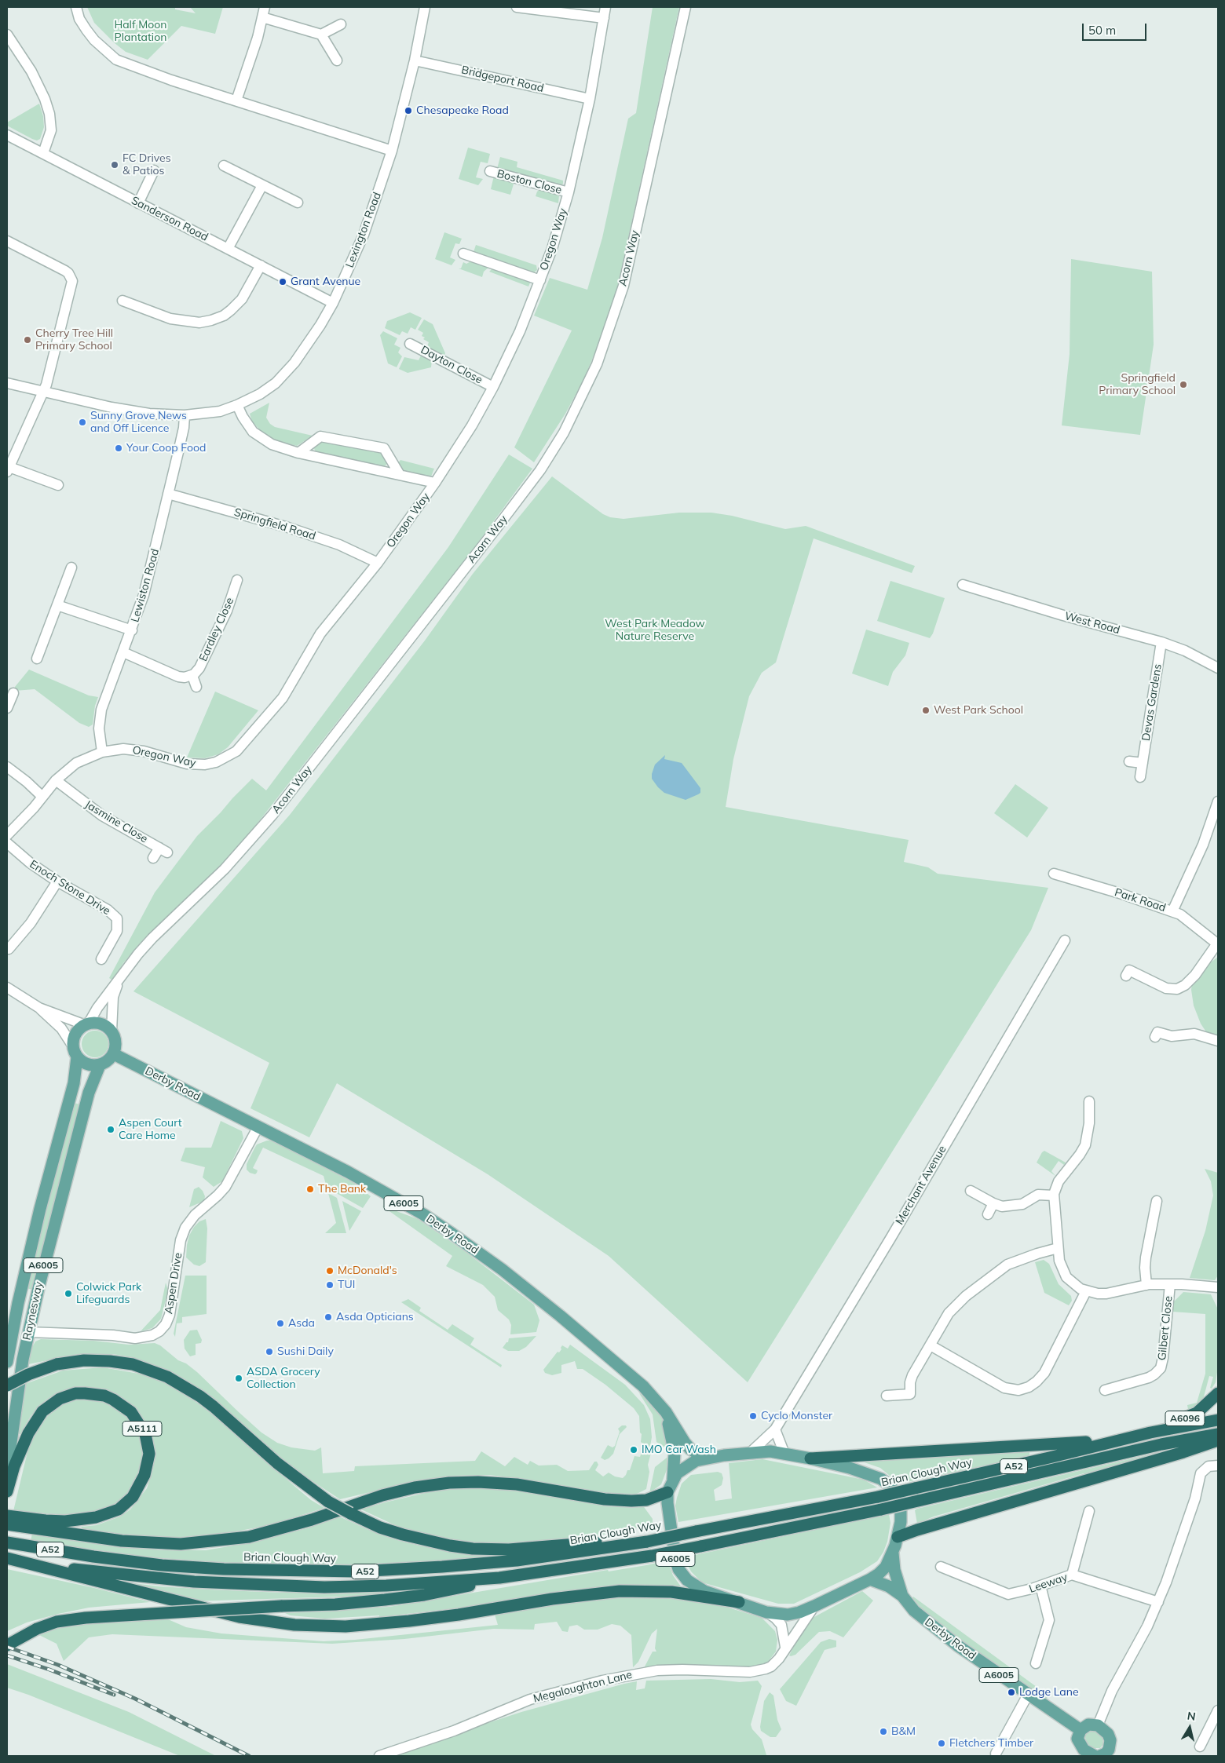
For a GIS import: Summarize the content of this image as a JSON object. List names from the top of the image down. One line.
{"streets":{"highway":["A6096","A5111","A52","Brian Clough Way"],"main road":["Derby Road","A6005","Raynesway"],"street":["Bridgeport Road","Boston Close","Sanderson Road","Lexington Road","Oregon Way","Acorn Way","Dayton Close","Springfield Road","Lewiston Road","West Road","Eardley Close","Devas Gardens","Jasmine Close","Enoch Stone Drive","Park Road","Merchant Avenue","Aspen Drive","Gilbert Close","Leeway","Megaloughton Lane"]},"crossings":[["Bridgeport Road","Lexington Road"],["Bridgeport Road","Oregon Way"],["Boston Close","Oregon Way"],["Sanderson Road","Lexington Road"],["Lexington Road","Lewiston Road"],["Oregon Way","Dayton Close"],["Oregon Way","Springfield Road"],["Oregon Way","Lewiston Road"],["Oregon Way","Jasmine Close"],["Acorn Way","Derby Road"],["Acorn Way","A6005"],["Acorn Way","Raynesway"],["Springfield Road","Lewiston Road"],["West Road","Devas Gardens"],["Derby Road","A6005"],["Derby Road","Aspen Drive"],["Derby Road","Raynesway"],["Merchant Avenue","A6005"],["A6005","Raynesway"],["A6005","Megaloughton Lane"],["Aspen Drive","Raynesway"],["A6096","Brian Clough Way"]],"parks":["Half Moon Plantation","West Park Meadow Nature Reserve"],"places":["Chesapeake Road","FC Drives & Patios","Grant Avenue","Cherry Tree Hill Primary School","Springfield Primary School","Sunny Grove News and Off Licence","Your Coop Food","West Park School","Aspen Court Care Home","The Bank","McDonald's","TUI","Colwick Park Lifeguards","Asda Opticians","Asda","Sushi Daily","ASDA Grocery Collection","Cyclo Monster","IMO Car Wash","Lodge Lane","B&M","Fletchers Timber"],"scale_bar":"50 m","north":"top"}
